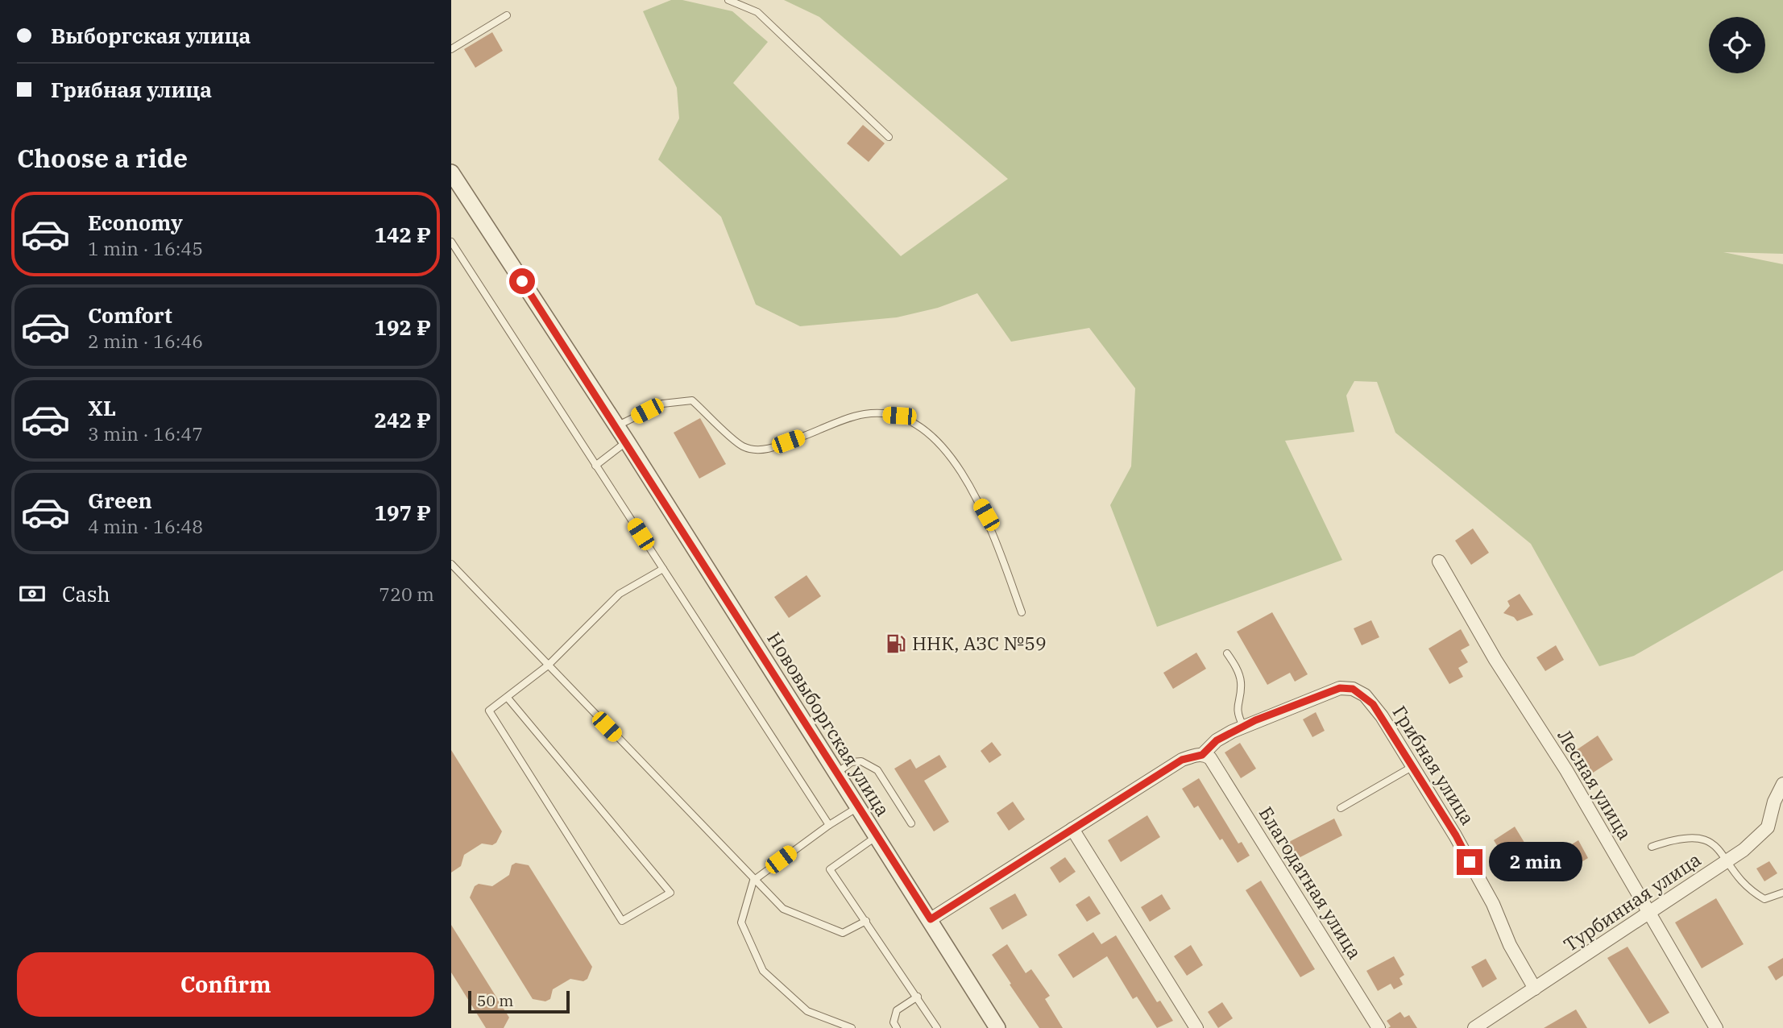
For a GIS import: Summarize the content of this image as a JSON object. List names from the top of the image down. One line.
{"streets":{"street":["Нововыборгская улица","Грибная улица","Лесная улица","Благодатная улица","Турбинная улица"]},"crossings":[["Грибная улица","Благодатная улица"],["Грибная улица","Турбинная улица"],["Лесная улица","Турбинная улица"]],"places":{"fuel station":["ННК, АЗС №59"]},"scale_bar":"50 m","page":{"banner":["Выборгская улица","Грибная улица"],"heading":"Choose a ride","list":[{"name":"Economy","note":"1 min · 16:45","value":"142 ₽"},{"name":"Comfort","note":"2 min · 16:46","value":"192 ₽"},{"name":"XL","note":"3 min · 16:47","value":"242 ₽"},{"name":"Green","note":"4 min · 16:48","value":"197 ₽"}],"pay":["Cash","720 m"],"bubble":"2 min","buttons":"Confirm","scale":"50 m"}}
